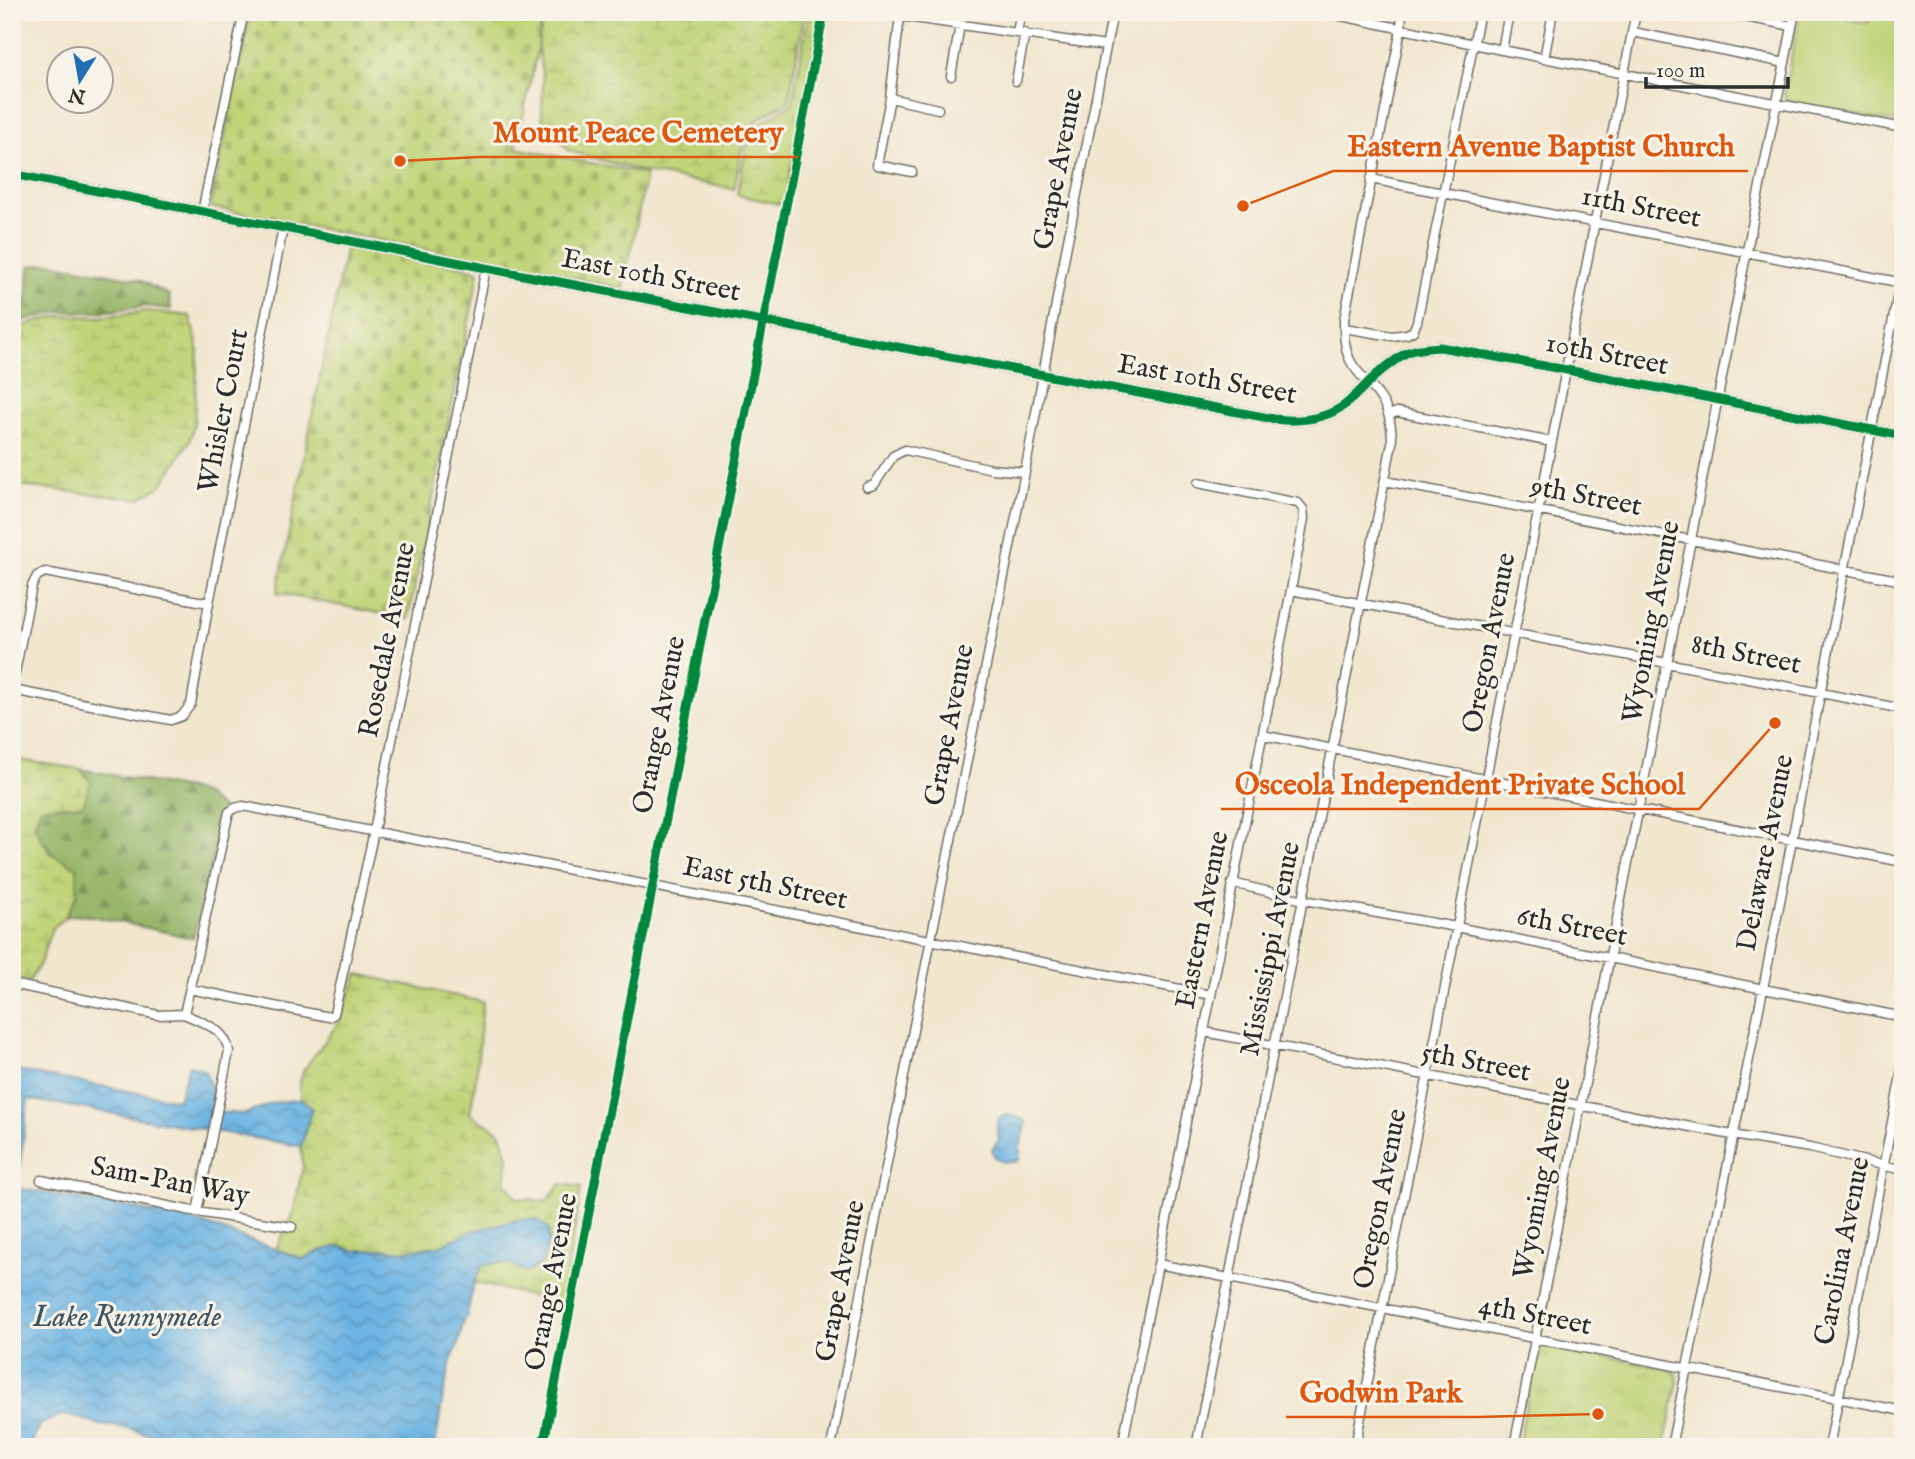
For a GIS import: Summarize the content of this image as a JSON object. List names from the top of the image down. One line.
{"streets":{"street":["Grape Avenue","11th Street","East 10th Street","10th Street","Whisler Court","9th Street","Wyoming Avenue","Rosedale Avenue","Oregon Avenue","8th Street","Orange Avenue","Delaware Avenue","East 5th Street","Eastern Avenue","6th Street","Mississippi Avenue","5th Street","Sam-Pan Way","Carolina Avenue","4th Street"]},"crossings":[["Grape Avenue","East 10th Street"],["Grape Avenue","East 5th Street"],["11th Street","Wyoming Avenue"],["11th Street","Oregon Avenue"],["11th Street","Delaware Avenue"],["East 10th Street","10th Street"],["East 10th Street","Whisler Court"],["East 10th Street","Rosedale Avenue"],["East 10th Street","Orange Avenue"],["10th Street","Wyoming Avenue"],["10th Street","Oregon Avenue"],["10th Street","Delaware Avenue"],["9th Street","Wyoming Avenue"],["9th Street","Oregon Avenue"],["9th Street","Delaware Avenue"],["9th Street","Mississippi Avenue"],["Wyoming Avenue","8th Street"],["Wyoming Avenue","6th Street"],["Wyoming Avenue","5th Street"],["Wyoming Avenue","4th Street"],["Rosedale Avenue","East 5th Street"],["Oregon Avenue","8th Street"],["Oregon Avenue","6th Street"],["Oregon Avenue","5th Street"],["Oregon Avenue","4th Street"],["8th Street","Delaware Avenue"],["8th Street","Eastern Avenue"],["8th Street","Mississippi Avenue"],["Orange Avenue","East 5th Street"],["Delaware Avenue","6th Street"],["Delaware Avenue","5th Street"],["Delaware Avenue","4th Street"],["East 5th Street","Eastern Avenue"],["Eastern Avenue","6th Street"],["Eastern Avenue","5th Street"],["Eastern Avenue","4th Street"],["6th Street","Mississippi Avenue"],["Mississippi Avenue","5th Street"],["Mississippi Avenue","4th Street"],["5th Street","Carolina Avenue"],["Carolina Avenue","4th Street"]],"water":["Lake Runnymede"],"places":["Mount Peace Cemetery","Eastern Avenue Baptist Church","Osceola Independent Private School","Godwin Park"],"scale_bar":"100 m","north":"bottom"}
